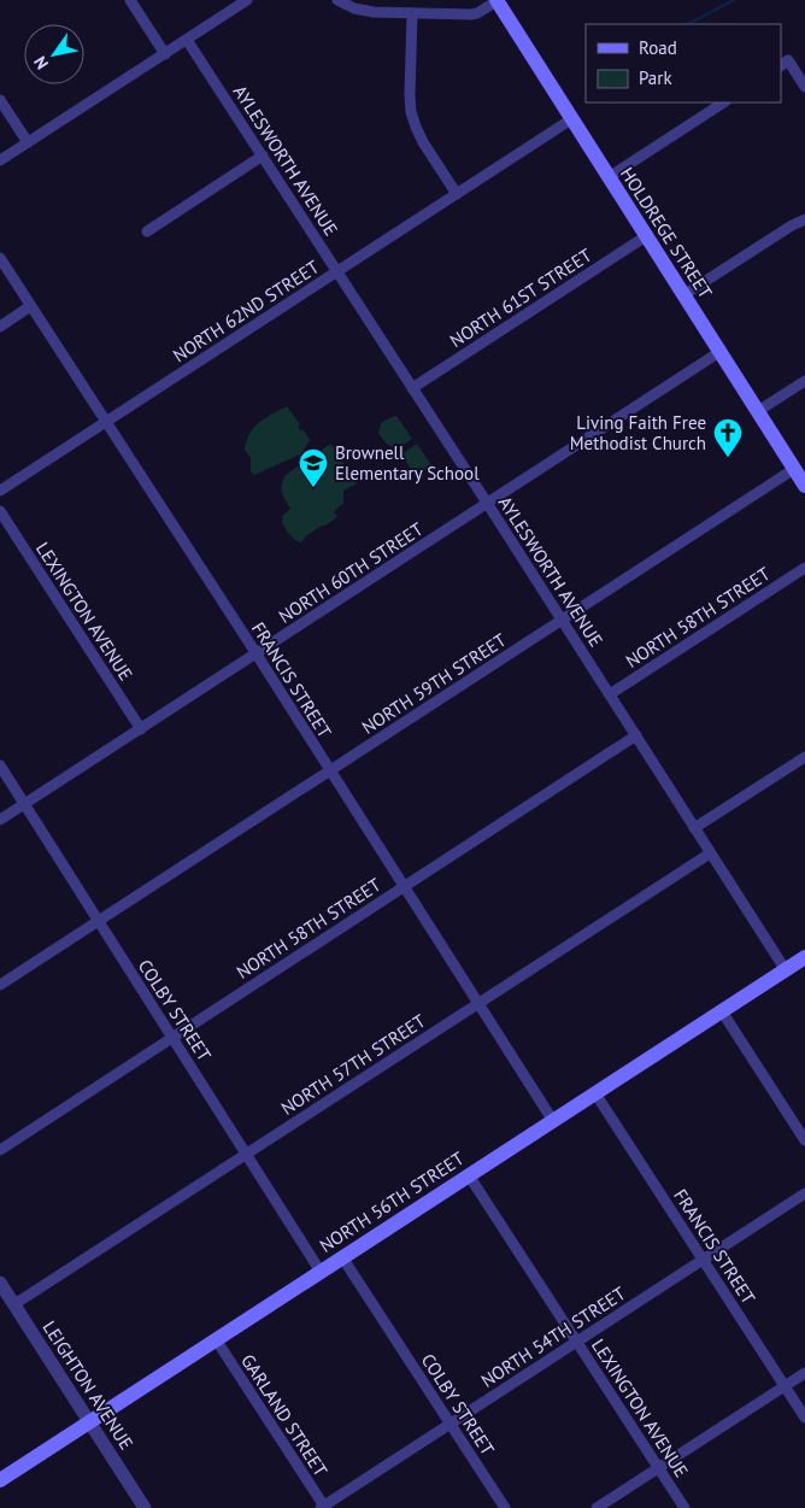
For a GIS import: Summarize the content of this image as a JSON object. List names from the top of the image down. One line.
{"streets":{"main road":["HOLDREGE STREET","NORTH 56TH STREET"],"street":["AYLESWORTH AVENUE","NORTH 61ST STREET","NORTH 62ND STREET","NORTH 60TH STREET","LEXINGTON AVENUE","NORTH 58TH STREET","FRANCIS STREET","NORTH 59TH STREET","COLBY STREET","NORTH 57TH STREET","NORTH 54TH STREET","LEIGHTON AVENUE","GARLAND STREET"]},"crossings":[["AYLESWORTH AVENUE","NORTH 61ST STREET"],["AYLESWORTH AVENUE","NORTH 62ND STREET"],["AYLESWORTH AVENUE","NORTH 60TH STREET"],["AYLESWORTH AVENUE","NORTH 58TH STREET"],["AYLESWORTH AVENUE","NORTH 59TH STREET"],["AYLESWORTH AVENUE","NORTH 57TH STREET"],["AYLESWORTH AVENUE","NORTH 56TH STREET"],["HOLDREGE STREET","NORTH 61ST STREET"],["HOLDREGE STREET","NORTH 62ND STREET"],["HOLDREGE STREET","NORTH 60TH STREET"],["HOLDREGE STREET","NORTH 59TH STREET"],["NORTH 62ND STREET","FRANCIS STREET"],["NORTH 60TH STREET","LEXINGTON AVENUE"],["NORTH 60TH STREET","FRANCIS STREET"],["NORTH 60TH STREET","COLBY STREET"],["LEXINGTON AVENUE","NORTH 56TH STREET"],["LEXINGTON AVENUE","NORTH 54TH STREET"],["NORTH 58TH STREET","FRANCIS STREET"],["NORTH 58TH STREET","COLBY STREET"],["FRANCIS STREET","NORTH 59TH STREET"],["FRANCIS STREET","NORTH 57TH STREET"],["FRANCIS STREET","NORTH 56TH STREET"],["FRANCIS STREET","NORTH 54TH STREET"],["NORTH 59TH STREET","COLBY STREET"],["COLBY STREET","NORTH 57TH STREET"],["COLBY STREET","NORTH 56TH STREET"],["COLBY STREET","NORTH 54TH STREET"],["NORTH 57TH STREET","LEIGHTON AVENUE"],["NORTH 56TH STREET","LEIGHTON AVENUE"],["NORTH 56TH STREET","GARLAND STREET"],["NORTH 54TH STREET","GARLAND STREET"]],"places":{"church":["Living Faith Free Methodist Church"],"school or university":["Brownell Elementary School"]},"legend":["Road","Park"],"north":"bottom left"}
